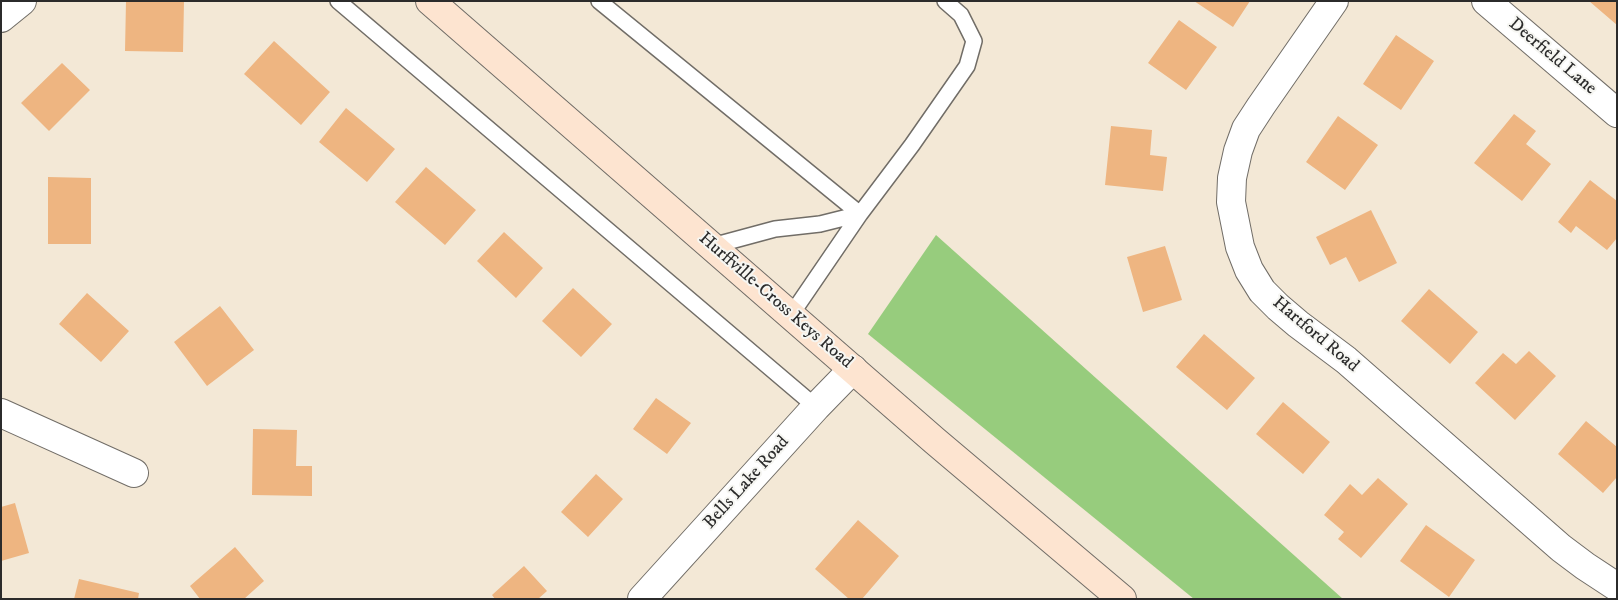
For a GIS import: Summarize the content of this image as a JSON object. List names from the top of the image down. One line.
{"streets":{"main road":["Hurffville-Cross Keys Road"],"street":["Deerfield Lane","Hartford Road","Bells Lake Road"]},"crossings":[["Hurffville-Cross Keys Road","Bells Lake Road"]]}
